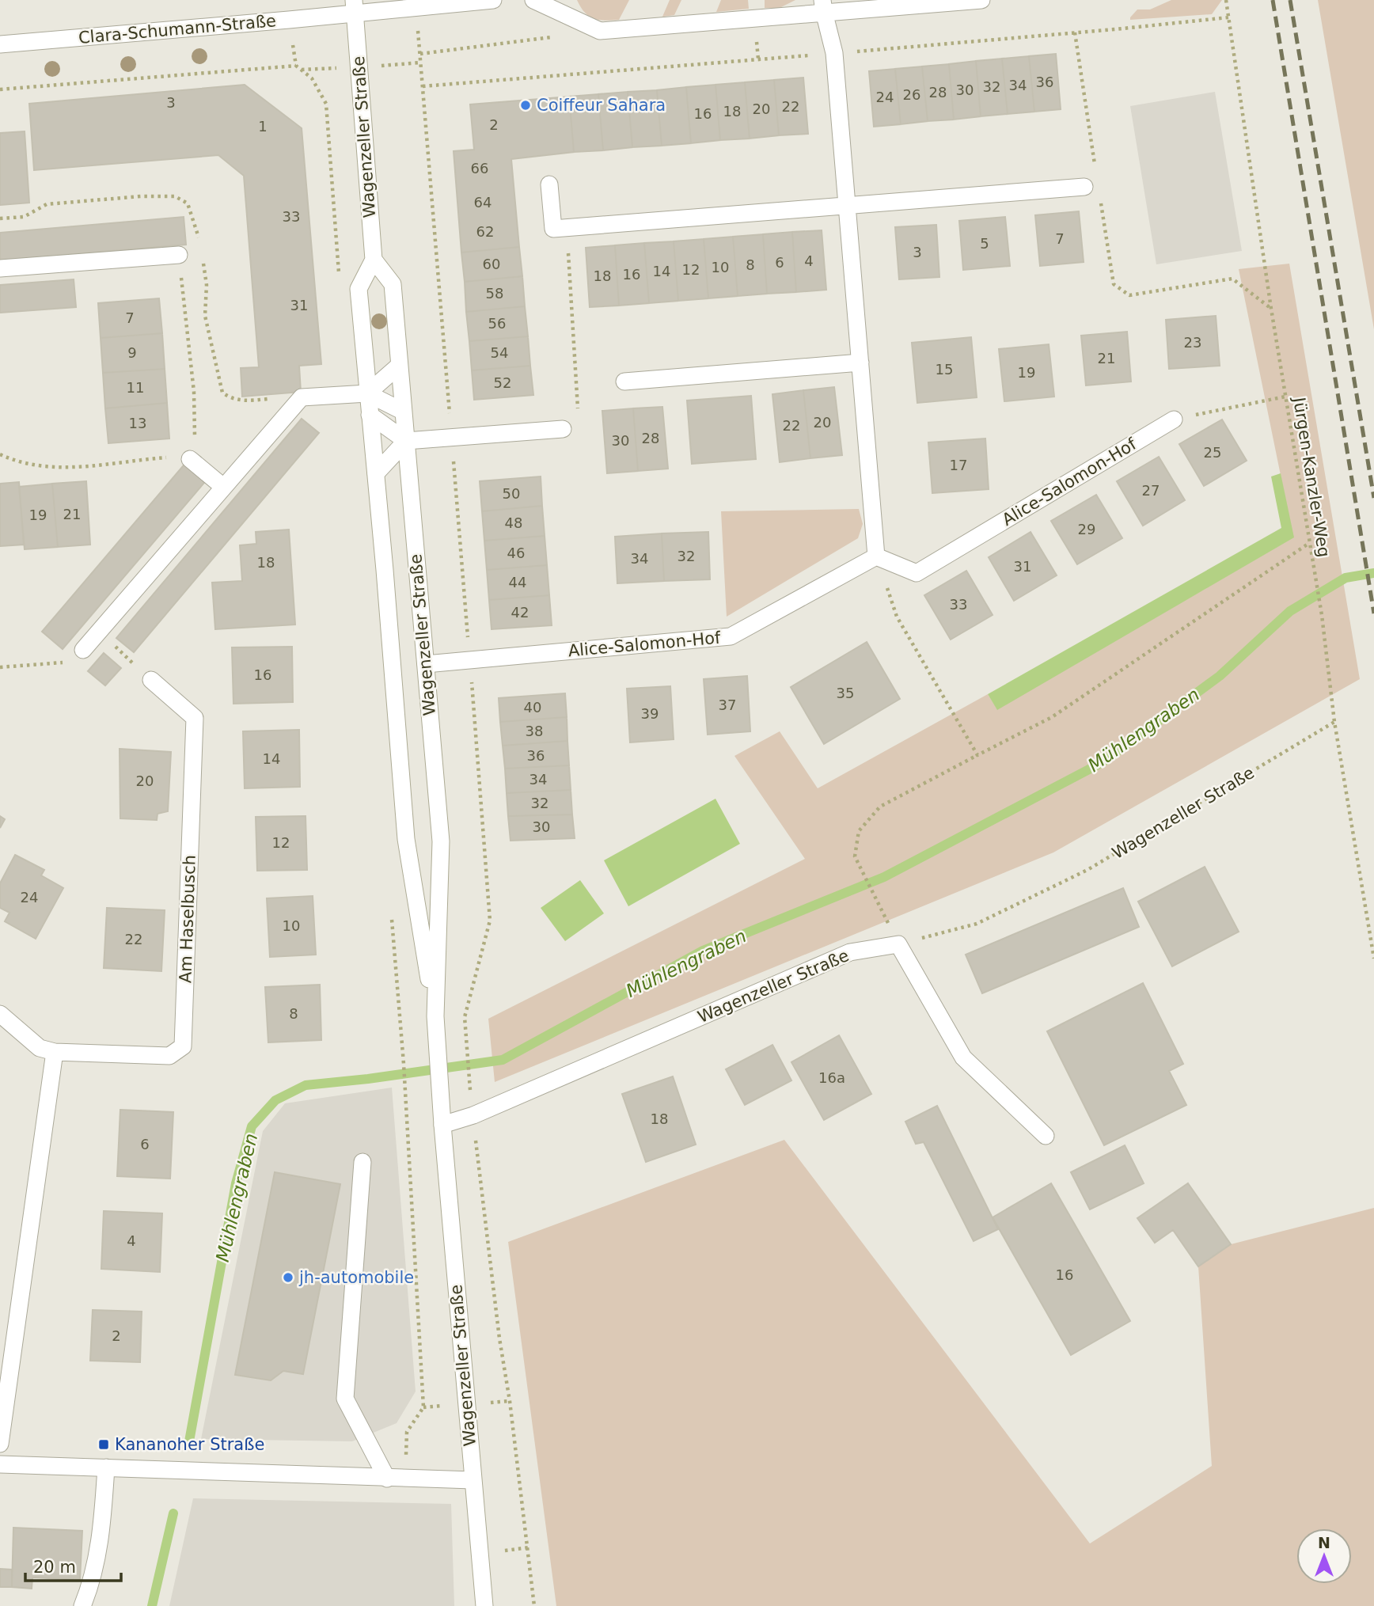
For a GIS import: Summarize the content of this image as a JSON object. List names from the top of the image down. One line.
{"streets":{"street":["Clara-Schumann-Straße","Wagenzeller Straße","Alice-Salomon-Hof","Am Haselbusch"],"path":["Jürgen-Kanzler-Weg"]},"crossings":[["Clara-Schumann-Straße","Wagenzeller Straße"],["Wagenzeller Straße","Jürgen-Kanzler-Weg"],["Wagenzeller Straße","Alice-Salomon-Hof"]],"water":["Mühlengraben"],"places":{"other":["Coiffeur Sahara","jh-automobile"],"transit":["Kananoher Straße"]},"house_numbers":["36","34","32","30","28","26","24","3","22","20","18","16","2","1","66","64","33","62","7","5","3","4","6","60","8","10","12","14","16","18","58","31","7","56","23","9","54","21","15","19","52","11","20","13","22","28","30","25","17","27","50","21","19","48","29","46","32","34","18","31","44","33","42","16","35","37","40","39","38","36","14","34","20","32","30","12","24","10","22","8","16a","18","6","4","16","2"],"scale_bar":"20 m","north":"top"}
